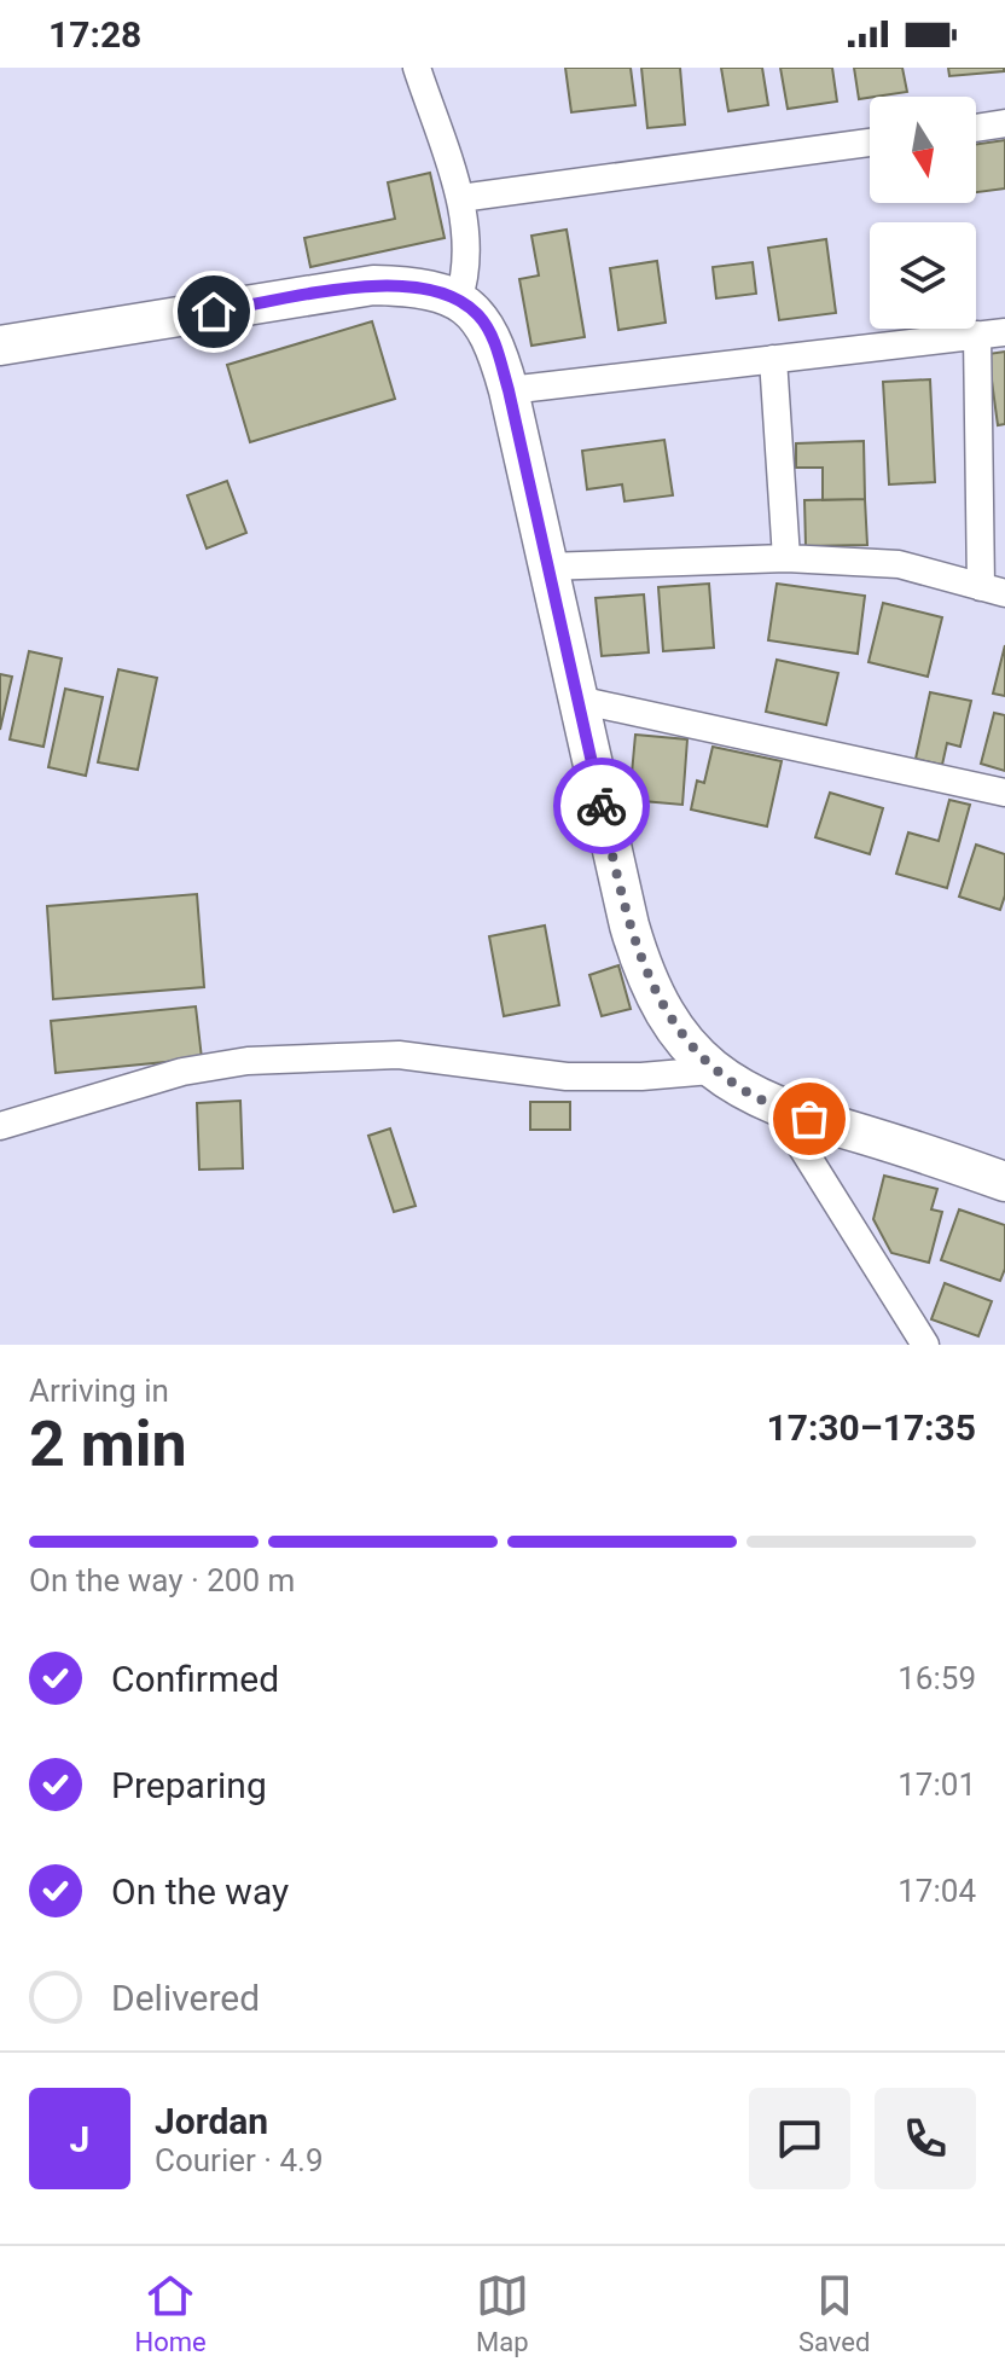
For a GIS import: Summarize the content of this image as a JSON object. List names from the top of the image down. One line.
{"north":"bottom","page":{"status":"17:28","heading":["2 min","Arriving in","17:30–17:35"],"panel":["Jordan","Courier · 4.9"],"bar":"On the way · 200 m","list":[["Confirmed","16:59"],["Preparing","17:01"],["On the way","17:04"],"Delivered"],"round":"J","tabs":["Home","Map","Saved"]}}
